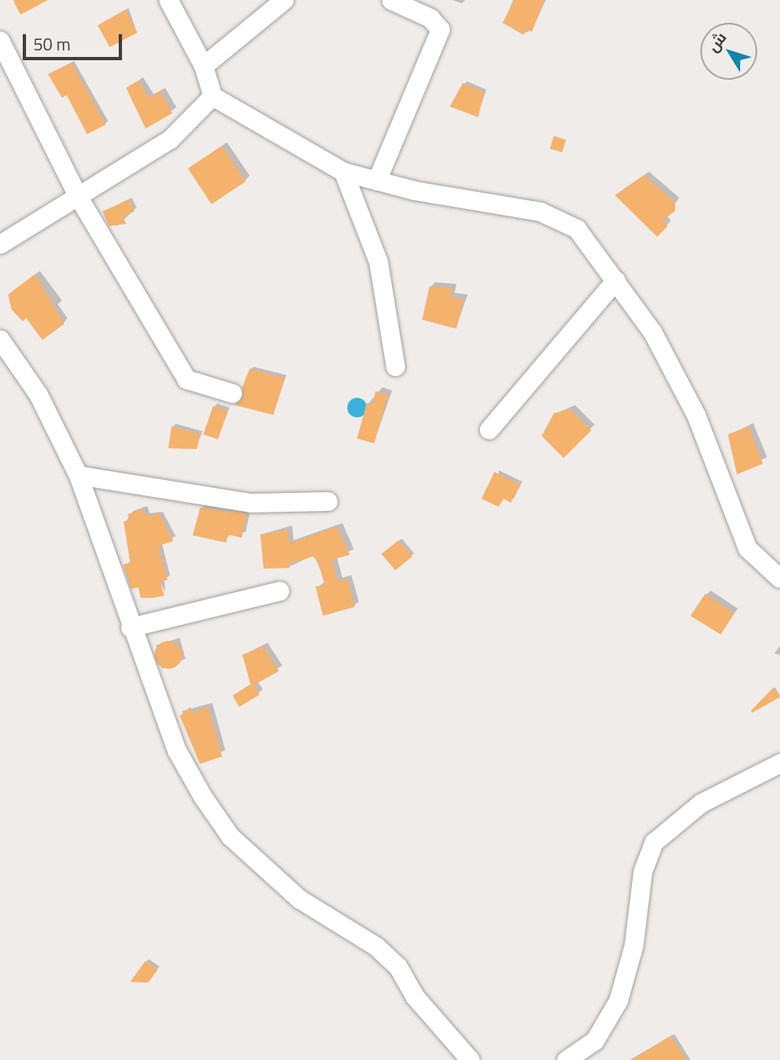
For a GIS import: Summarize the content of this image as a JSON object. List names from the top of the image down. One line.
{"scale_bar":"50 m","north":"top left"}
